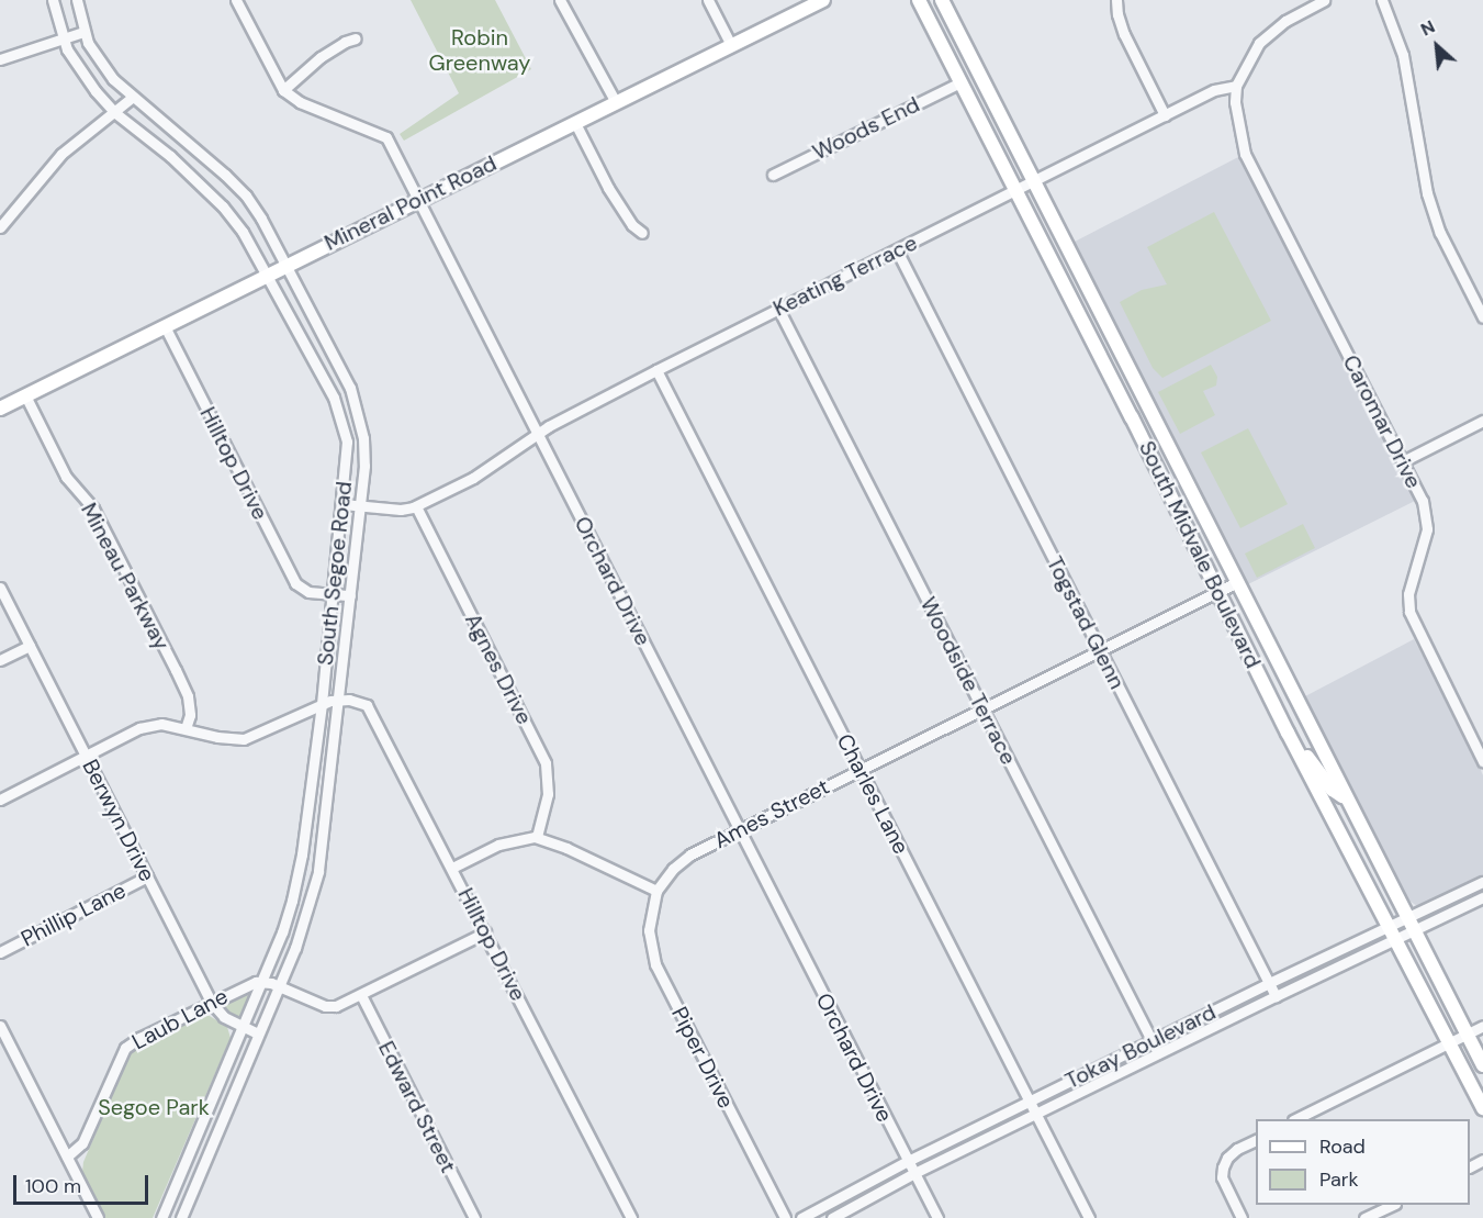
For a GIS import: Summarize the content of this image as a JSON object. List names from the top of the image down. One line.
{"streets":{"main road":["Mineral Point Road","South Midvale Boulevard"],"street":["Woods End","Keating Terrace","Caromar Drive","Hilltop Drive","South Segoe Road","Mineau Parkway","Orchard Drive","Togstad Glenn","Agnes Drive","Woodside Terrace","Charles Lane","Ames Street","Berwyn Drive","Phillip Lane","Laub Lane","Tokay Boulevard","Piper Drive","Edward Street"]},"crossings":[["Woods End","South Midvale Boulevard"],["Mineral Point Road","Hilltop Drive"],["Mineral Point Road","South Segoe Road"],["Mineral Point Road","Mineau Parkway"],["Mineral Point Road","Orchard Drive"],["Keating Terrace","Caromar Drive"],["Keating Terrace","South Midvale Boulevard"],["Keating Terrace","South Segoe Road"],["Keating Terrace","Orchard Drive"],["Keating Terrace","Togstad Glenn"],["Keating Terrace","Agnes Drive"],["Keating Terrace","Woodside Terrace"],["Keating Terrace","Charles Lane"],["Hilltop Drive","South Segoe Road"],["South Midvale Boulevard","Ames Street"],["South Midvale Boulevard","Tokay Boulevard"],["South Segoe Road","Berwyn Drive"],["South Segoe Road","Laub Lane"],["Orchard Drive","Ames Street"],["Orchard Drive","Tokay Boulevard"],["Togstad Glenn","Ames Street"],["Togstad Glenn","Tokay Boulevard"],["Woodside Terrace","Ames Street"],["Woodside Terrace","Tokay Boulevard"],["Charles Lane","Ames Street"],["Charles Lane","Tokay Boulevard"],["Ames Street","Piper Drive"],["Berwyn Drive","Phillip Lane"],["Berwyn Drive","Laub Lane"]],"parks":["Robin Greenway","Segoe Park"],"legend":["Road","Park"],"scale_bar":"100 m","north":"top left"}
